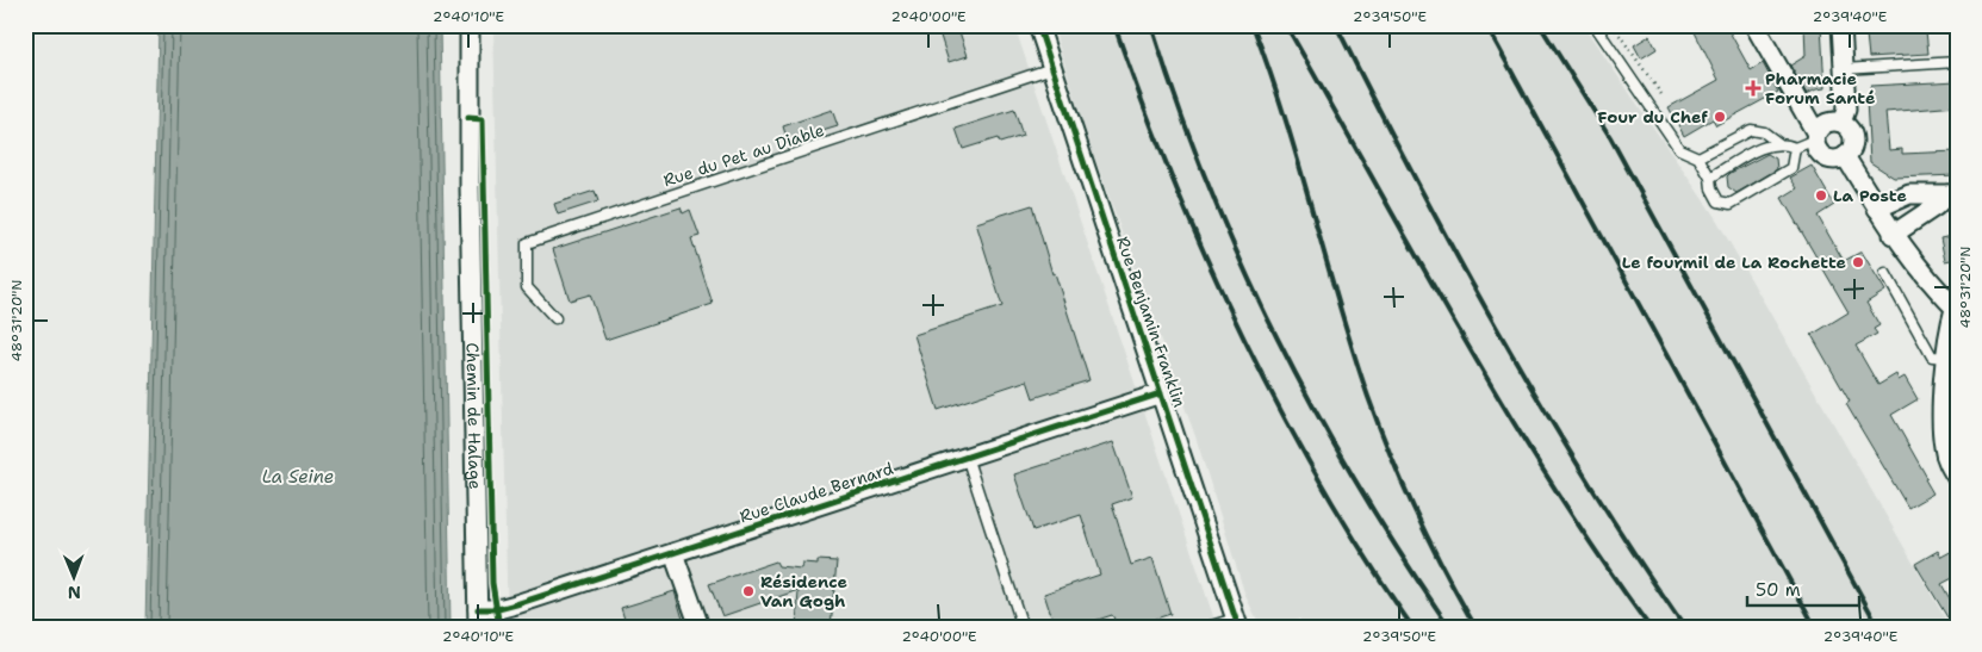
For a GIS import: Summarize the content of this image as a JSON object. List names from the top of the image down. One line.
{"streets":{"street":["Rue Benjamin Franklin","Chemin de Halage","Rue Claude Bernard"],"lane":["Rue du Pet au Diable"]},"crossings":[["Rue du Pet au Diable","Rue Benjamin Franklin"],["Rue Benjamin Franklin","Rue Claude Bernard"],["Chemin de Halage","Rue Claude Bernard"]],"water":["La Seine"],"places":{"health":["Pharmacie Forum Santé"],"other":["Four du Chef","La Poste","Le fourmil de La Rochette","Résidence Van Gogh"]},"scale_bar":"50 m","north":"bottom","coordinates":["2°40'10\"E","2°40'00\"E","2°39'50\"E","2°39'40\"E","48°31'20\"N"]}
